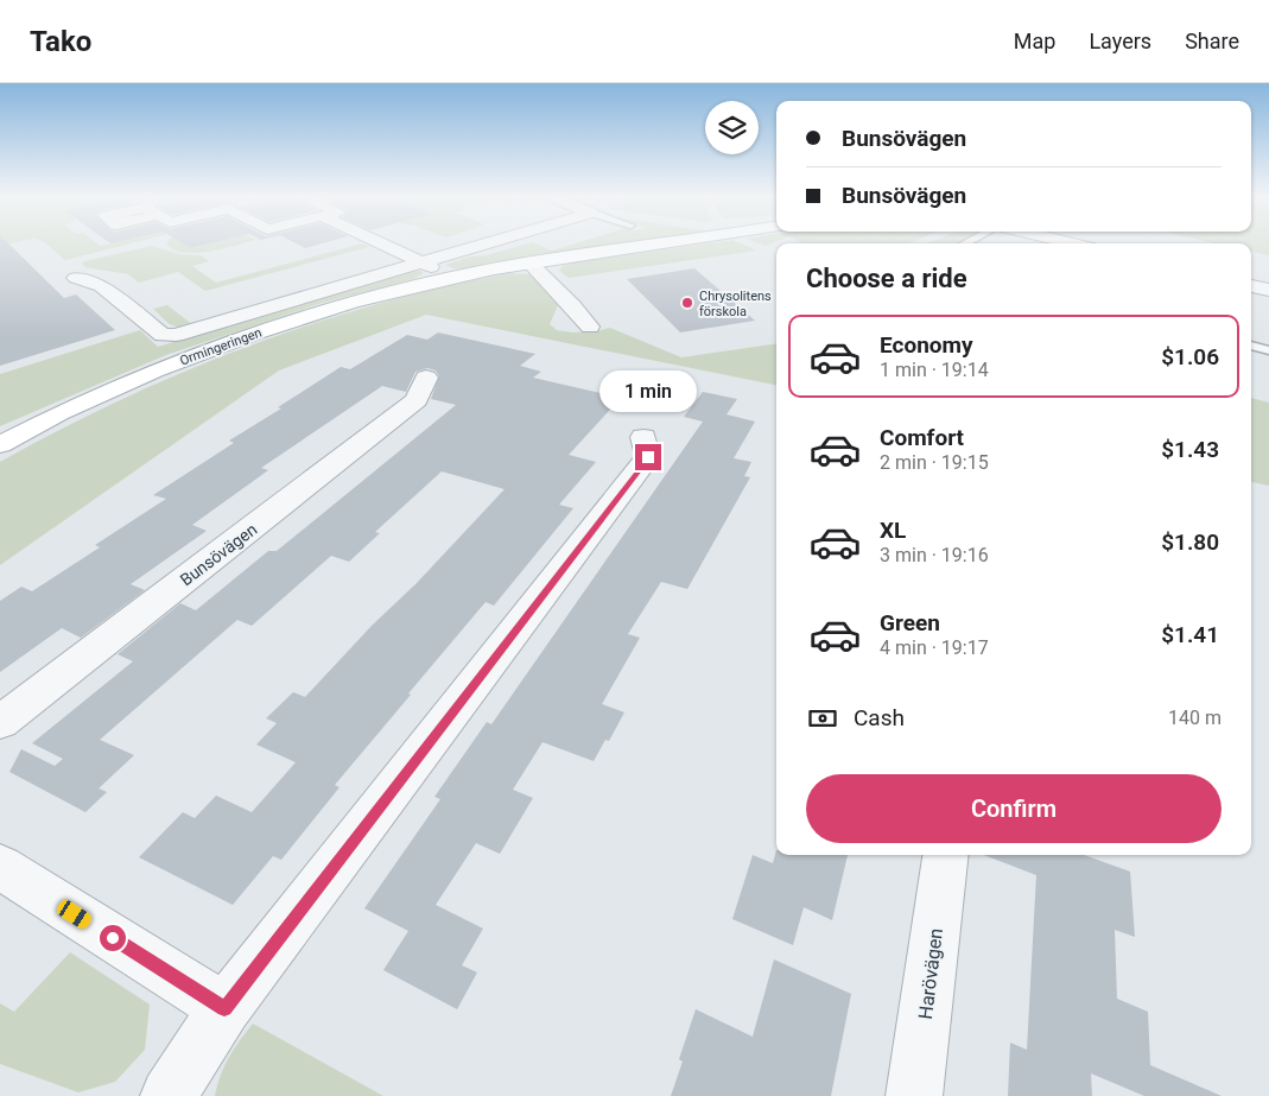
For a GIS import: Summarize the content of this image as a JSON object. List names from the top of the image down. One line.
{"streets":{"street":["Ormingeringen","Bunsövägen","Harövägen"]},"places":["Chrysolitens förskola"],"page":{"header":"Tako","nav":["Map","Layers","Share"],"banner":["Bunsövägen","Bunsövägen"],"heading":"Choose a ride","list":[{"name":"Economy","note":"1 min · 19:14","value":"$1.06"},{"name":"Comfort","note":"2 min · 19:15","value":"$1.43"},{"name":"XL","note":"3 min · 19:16","value":"$1.80"},{"name":"Green","note":"4 min · 19:17","value":"$1.41"}],"bubble":"1 min","pay":["Cash","140 m"],"buttons":"Confirm"}}
